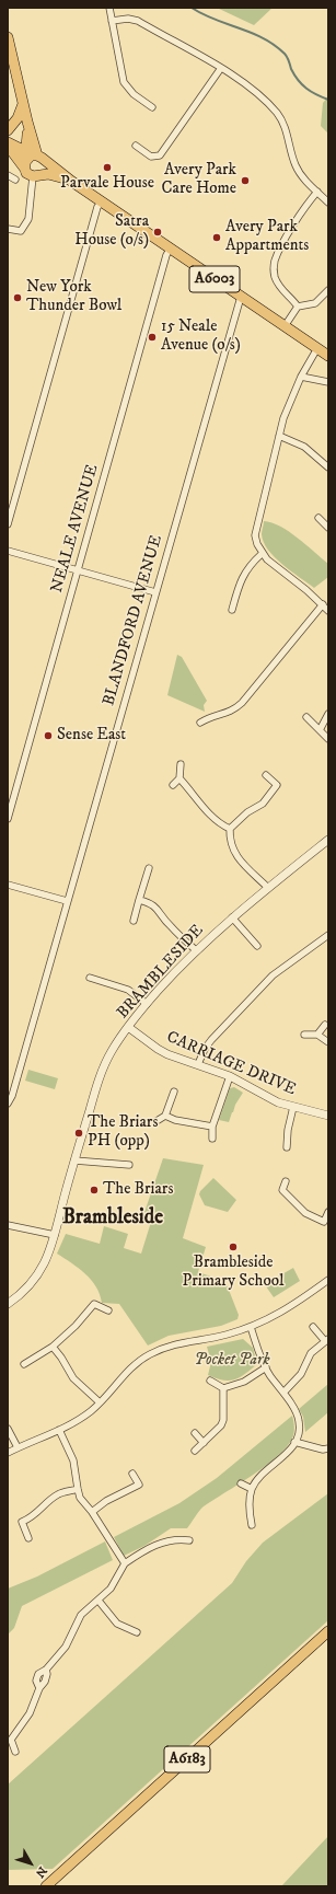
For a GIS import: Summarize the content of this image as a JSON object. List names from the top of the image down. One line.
{"streets":{"main road":["A6003","A6183"],"street":["NEALE AVENUE","BLANDFORD AVENUE","BRAMBLESIDE","CARRIAGE DRIVE"]},"crossings":[["A6003","NEALE AVENUE"],["A6003","BLANDFORD AVENUE"],["BRAMBLESIDE","CARRIAGE DRIVE"]],"districts":["Brambleside"],"parks":["Pocket Park"],"places":["Parvale House","Avery Park Care Home","Satra House (o/s)","Avery Park Appartments","New York Thunder Bowl","15 Neale Avenue (o/s)","Sense East","The Briars PH (opp)","The Briars","Brambleside Primary School"],"north":"bottom right"}
